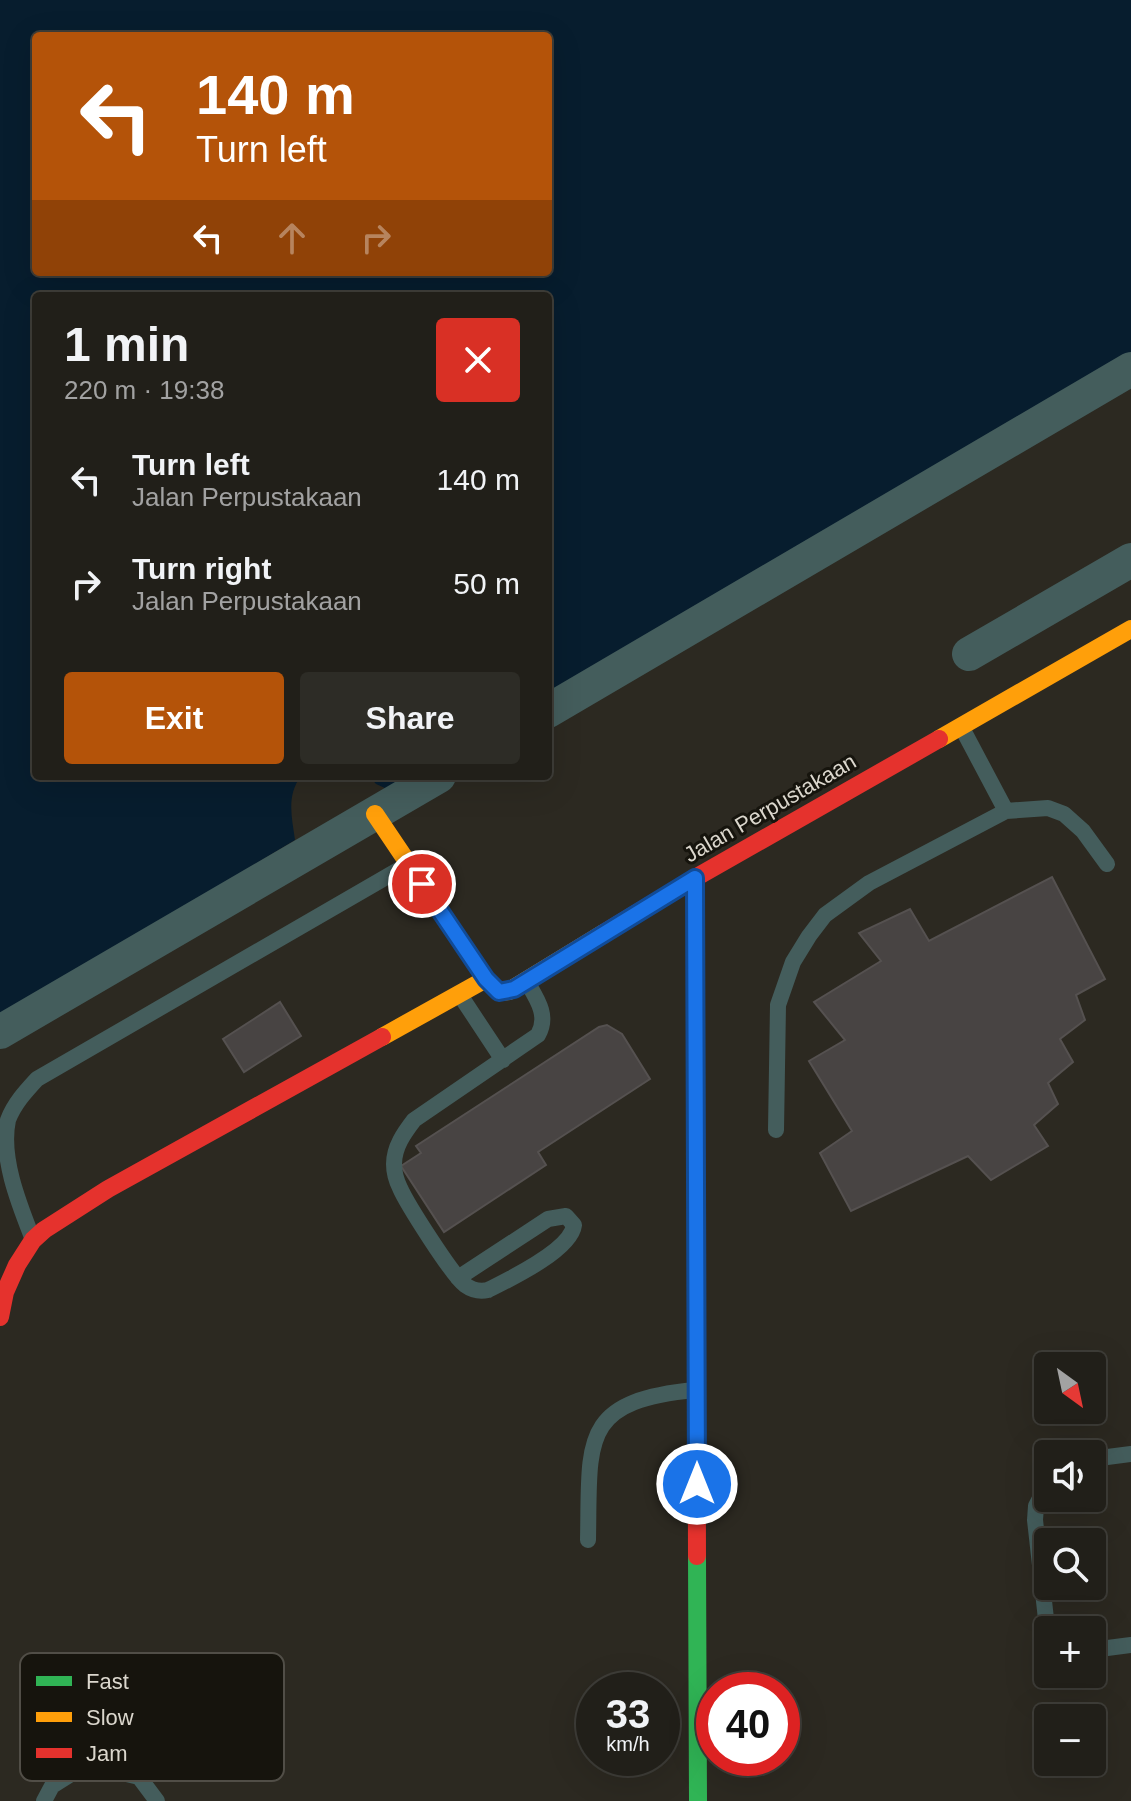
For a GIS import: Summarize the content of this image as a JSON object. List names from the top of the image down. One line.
{"streets":{"street":["Jalan Perpustakaan"]},"legend":["Fast","Slow","Jam"],"north":"bottom right","page":{"turn":["140 m","Turn left"],"heading":["1 min","220 m · 19:38"],"list":[{"name":"Turn left","note":"Jalan Perpustakaan","value":"140 m"},{"name":"Turn right","note":"Jalan Perpustakaan","value":"50 m"}],"buttons":["Exit","Share"],"map_buttons":["+","−"],"speed":"33 km/h","limit":"40"}}
